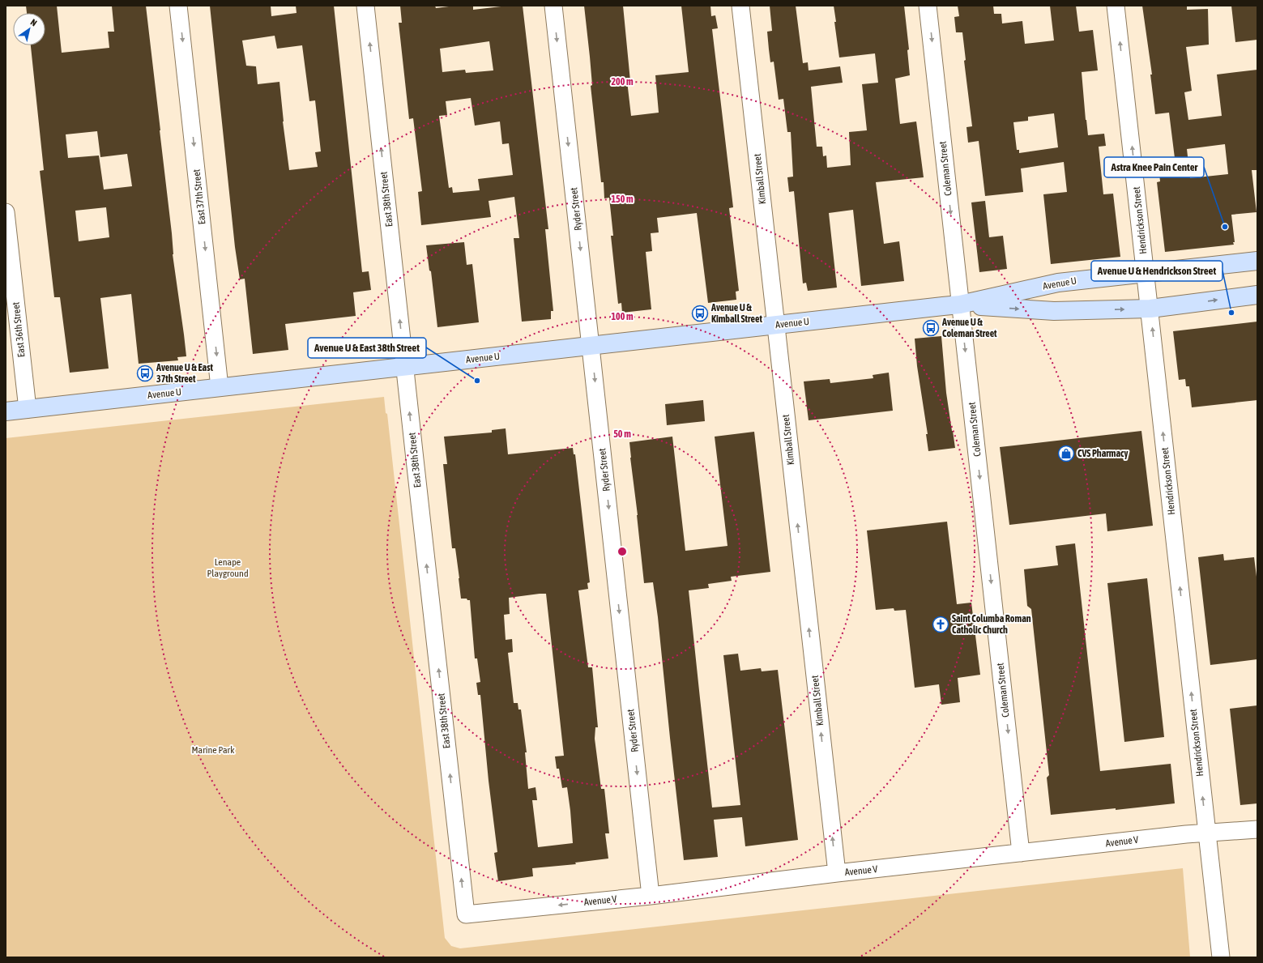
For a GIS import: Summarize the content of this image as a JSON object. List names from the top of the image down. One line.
{"streets":{"main road":["Avenue U"],"street":["Coleman Street","Kimball Street","East 37th Street","East 38th Street","Ryder Street","Hendrickson Street","East 36th Street","Avenue V"]},"crossings":[["Coleman Street","Avenue U"],["Coleman Street","Avenue V"],["Kimball Street","Avenue U"],["Kimball Street","Avenue V"],["East 37th Street","Avenue U"],["East 38th Street","Avenue U"],["East 38th Street","Avenue V"],["Ryder Street","Avenue U"],["Ryder Street","Avenue V"],["Hendrickson Street","Avenue U"],["Hendrickson Street","Avenue V"],["Avenue U","East 36th Street"]],"one_way":["Coleman Street","Kimball Street","East 37th Street","East 38th Street","Ryder Street","Hendrickson Street"],"parks":["Lenape Playground","Marine Park"],"places":{"other":["Astra Knee Pain Center","Avenue U & Hendrickson Street","Avenue U & East 38th Street"],"bus stop":["Avenue U & Kimball Street","Avenue U & Coleman Street","Avenue U & East 37th Street"],"shop":["CVS Pharmacy"],"church":["Saint Columba Roman Catholic Church"]},"north":"top right","rings":["200 m","150 m","100 m","50 m"]}
